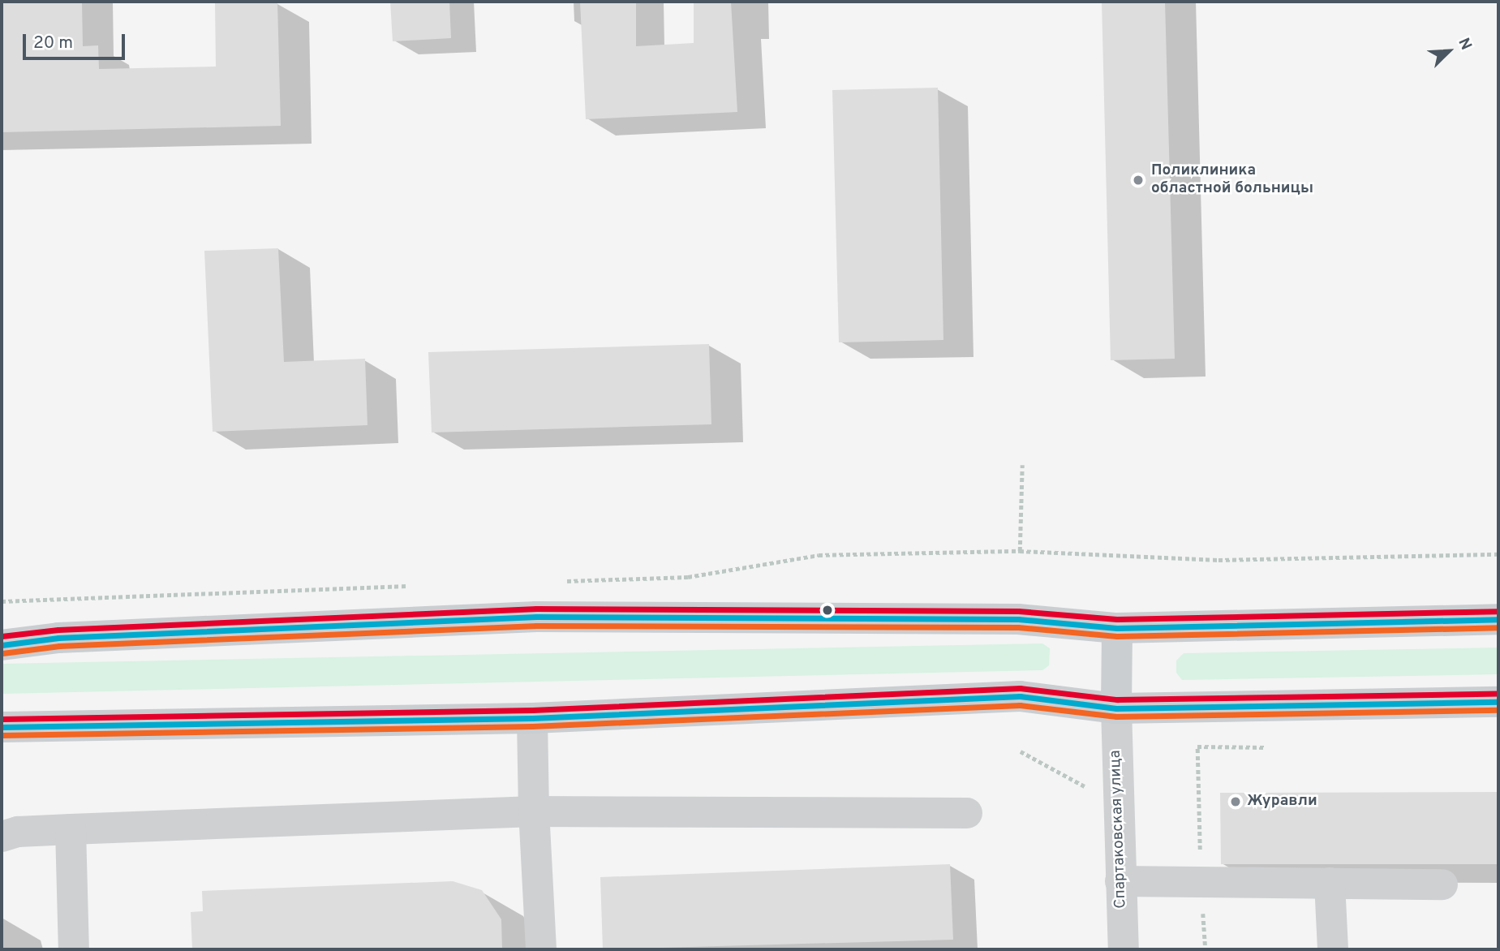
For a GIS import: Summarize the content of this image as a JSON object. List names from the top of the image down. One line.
{"streets":{"street":["Спартаковская улица"]},"places":["Поликлиника областной больницы","Журавли"],"scale_bar":"20 m","north":"top right"}
